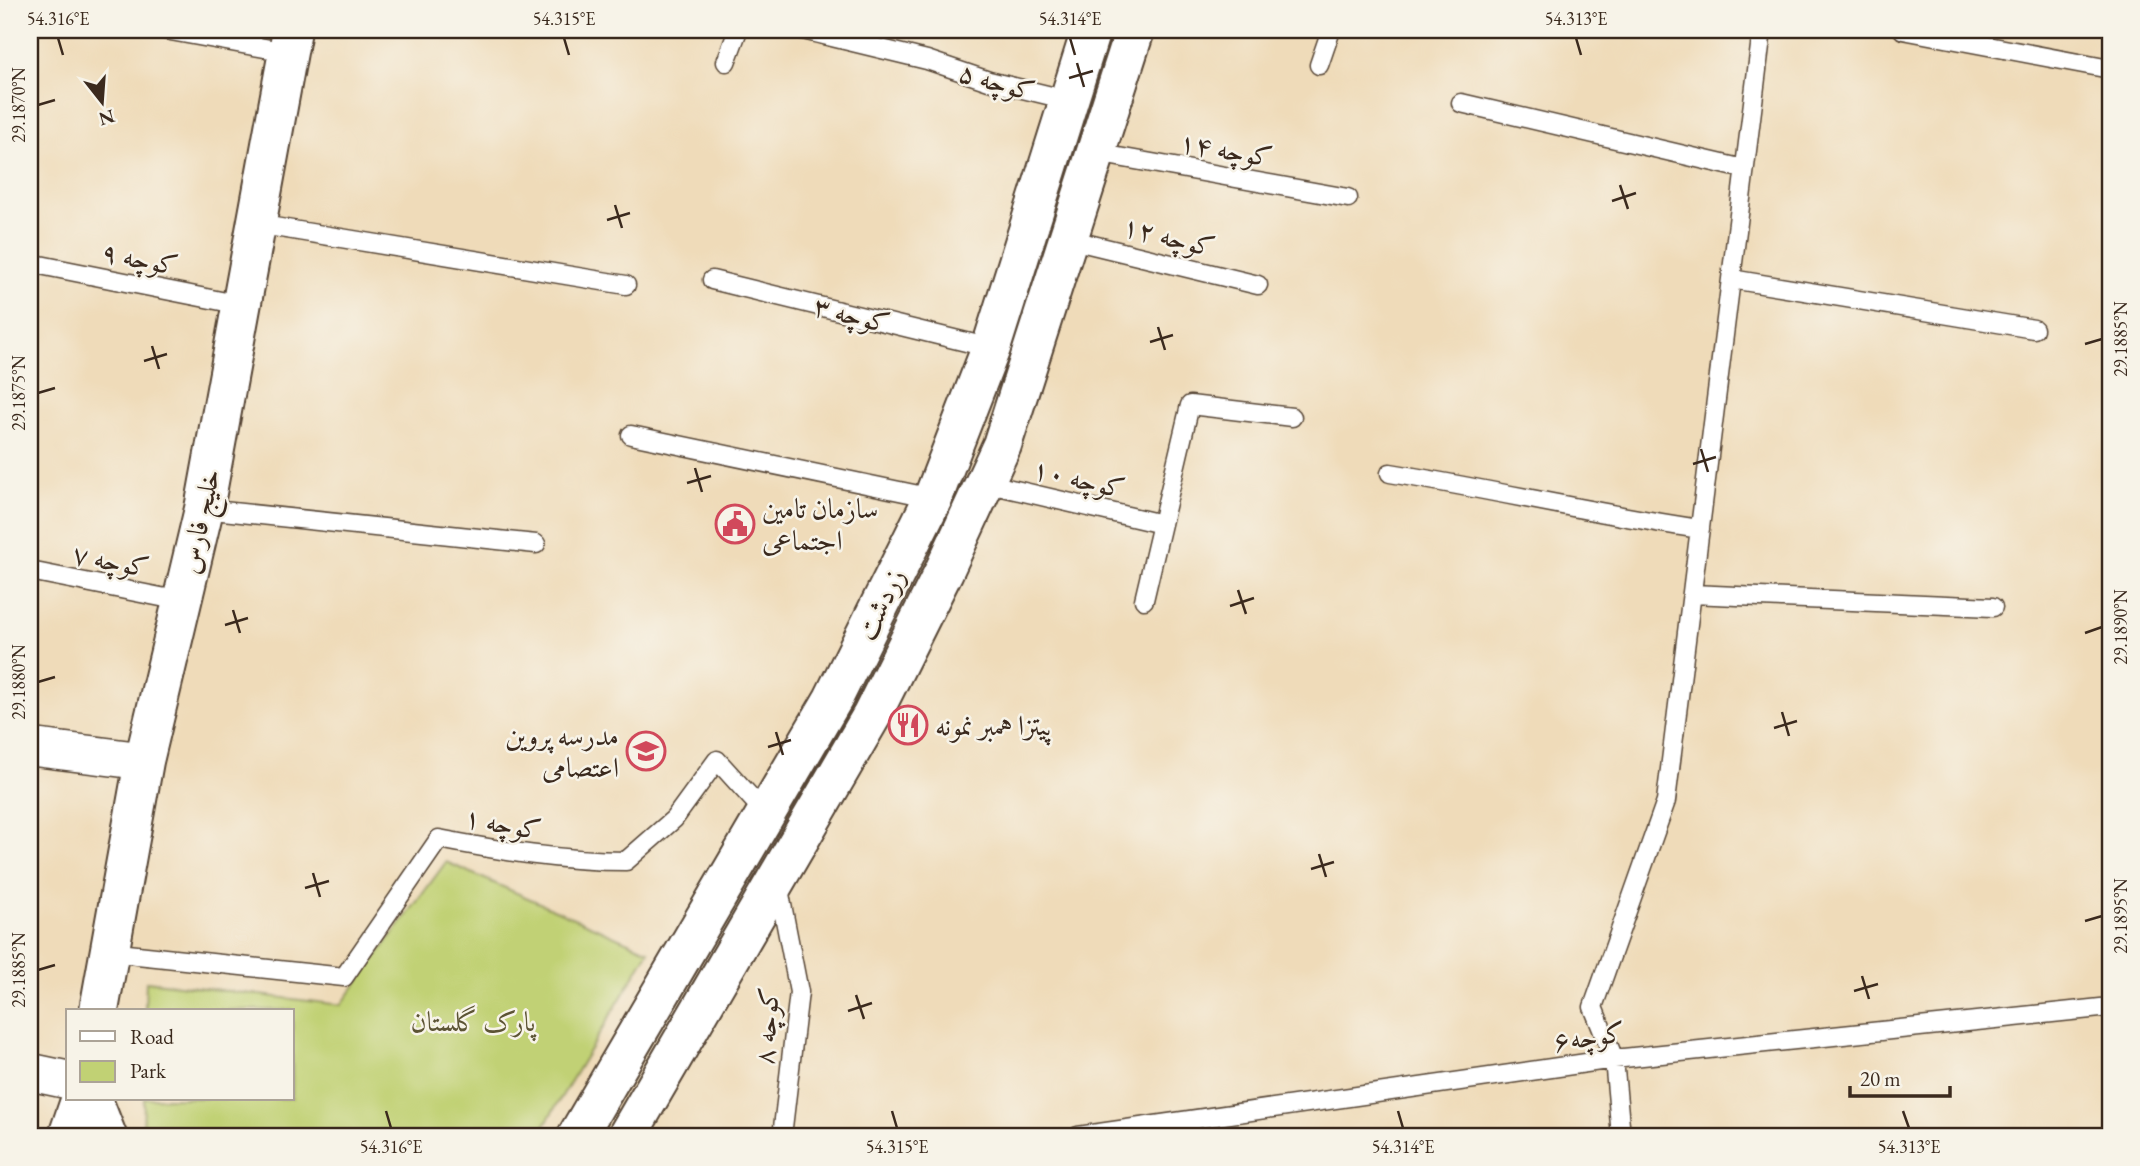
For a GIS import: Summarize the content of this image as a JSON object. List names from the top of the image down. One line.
{"streets":{"street":["خلیج فارس","زردشت"],"lane":["کوچه ۵","کوچه ۱۴","کوچه ۱۲","کوچه ۹","کوچه ۳","کوچه ۱۰","کوچه ۷","کوچه ۱","کوچه ۸","کوچه۶"]},"crossings":[["کوچه ۵","زردشت"],["کوچه ۱۴","زردشت"],["کوچه ۱۲","زردشت"],["کوچه ۹","خلیج فارس"],["کوچه ۳","زردشت"],["کوچه ۱۰","زردشت"],["خلیج فارس","کوچه ۷"],["خلیج فارس","کوچه ۱"],["زردشت","کوچه ۱"],["زردشت","کوچه ۸"]],"parks":["پارک گلستان"],"places":{"public building":["سازمان تامین اجتماعی"],"restaurant":["پیتزا همبر نمونه"],"school or university":["مدرسه پروین اعتصامی"]},"legend":["Road","Park"],"scale_bar":"20 m","north":"bottom","coordinates":["54.316°E","54.315°E","54.314°E","54.313°E","29.1870°N","29.1885°N","29.1875°N","29.1890°N","29.1880°N","29.1895°N"]}
